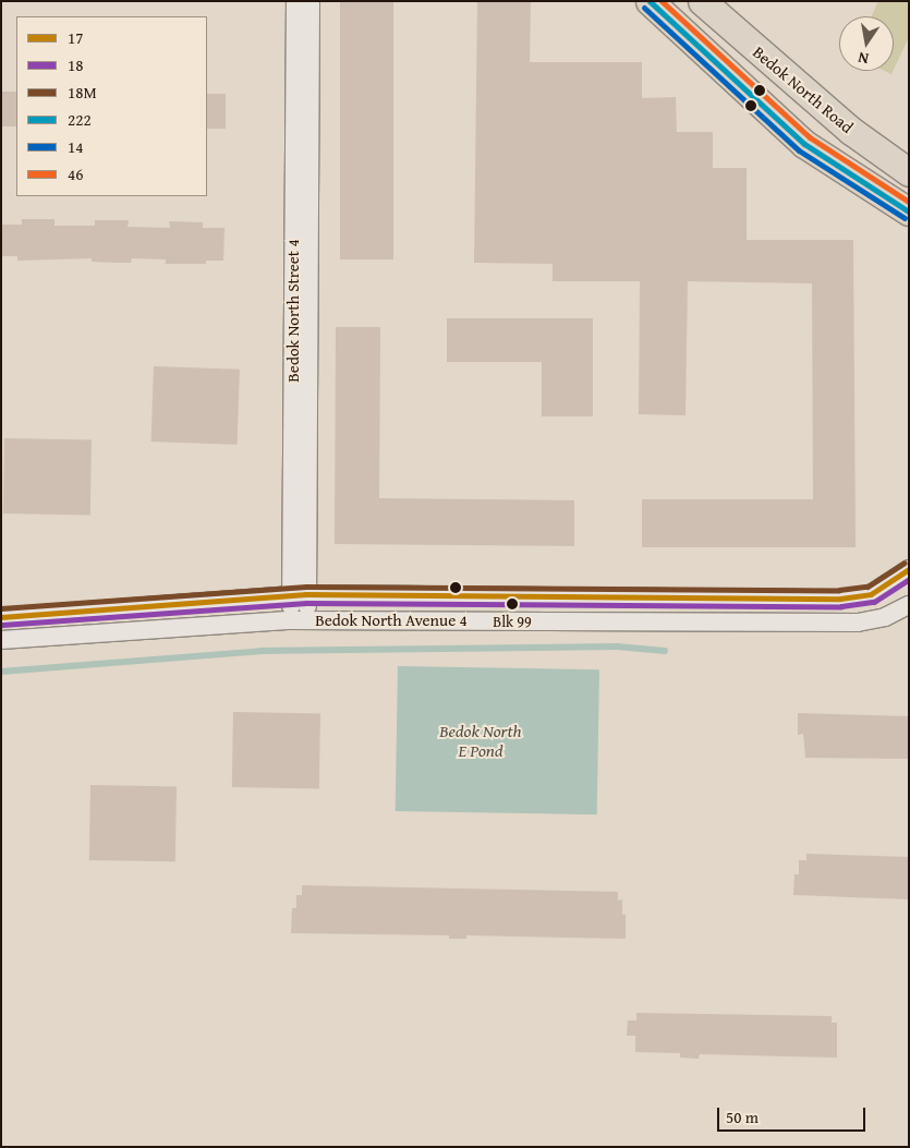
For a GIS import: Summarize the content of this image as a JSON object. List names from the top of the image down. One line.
{"streets":{"main road":["Bedok North Road"],"street":["Bedok North Street 4","Bedok North Avenue 4"]},"crossings":[["Bedok North Street 4","Bedok North Avenue 4"]],"water":["Bedok North E Pond"],"places":["Blk 99"],"lines":["transit line 222","transit line 46","transit line 14","transit line 18M","transit line 17","transit line 18"],"legend":["17","18","18M","222","14","46"],"scale_bar":"50 m","north":"bottom"}
